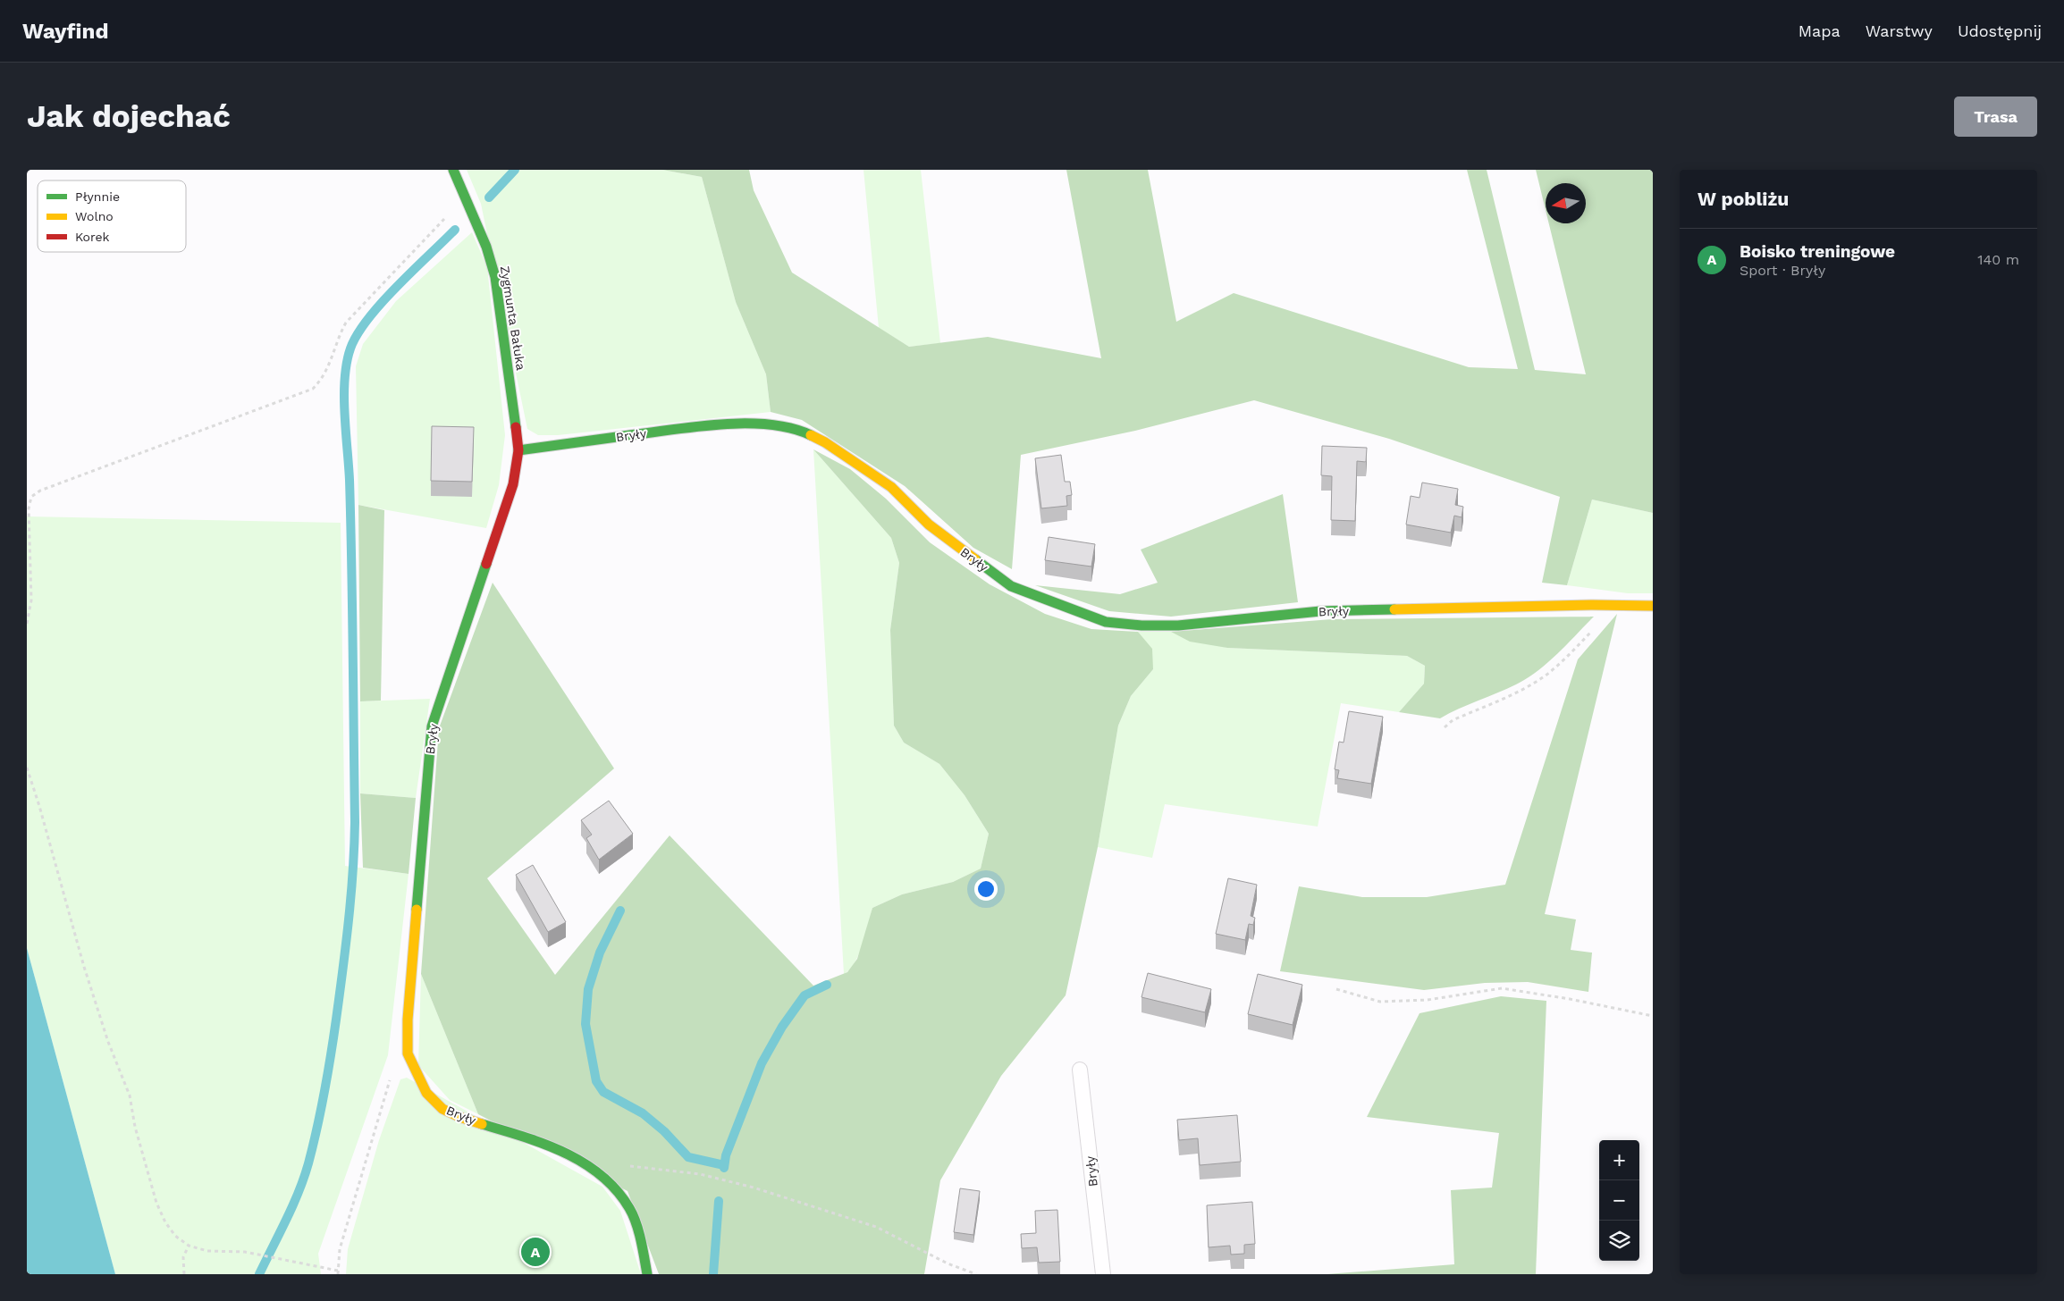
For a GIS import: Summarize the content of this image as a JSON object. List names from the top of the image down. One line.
{"streets":{"street":["Zygmunta Bałuka","Bryły"]},"crossings":[["Zygmunta Bałuka","Bryły"]],"legend":["Płynnie","Wolno","Korek"],"north":"left","page":{"header":"Wayfind","nav":["Mapa","Warstwy","Udostępnij"],"buttons":"Trasa","title":"Jak dojechać","heading":"W pobliżu","list":[{"mark":"A","name":"Boisko treningowe","note":"Sport · Bryły","value":"140 m"}],"map_buttons":["+","−"],"pins":"A"}}
